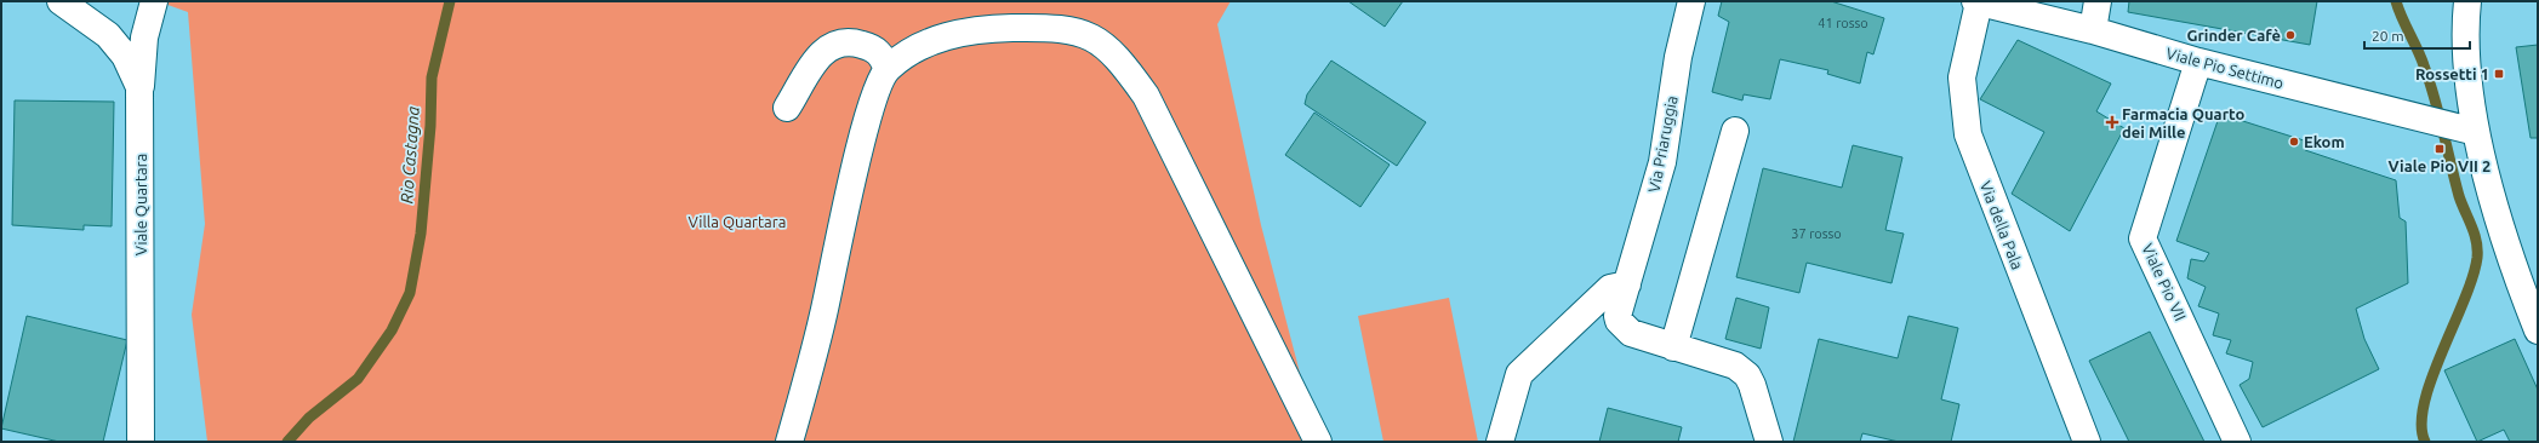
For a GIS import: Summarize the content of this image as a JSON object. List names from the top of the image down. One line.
{"streets":{"street":["Viale Pio Settimo","Via Priaruggia","Viale Quartara","Via della Pala","Viale Pio VII"]},"crossings":[["Viale Pio Settimo","Via della Pala"],["Viale Pio Settimo","Viale Pio VII"]],"water":["Rio Castagna"],"parks":["Villa Quartara"],"places":{"other":["Grinder Cafè","Ekom"],"transit":["Rossetti 1","Viale Pio VII 2"],"health":["Farmacia Quarto dei Mille"]},"house_numbers":["41 rosso","37 rosso"],"scale_bar":"20 m"}
